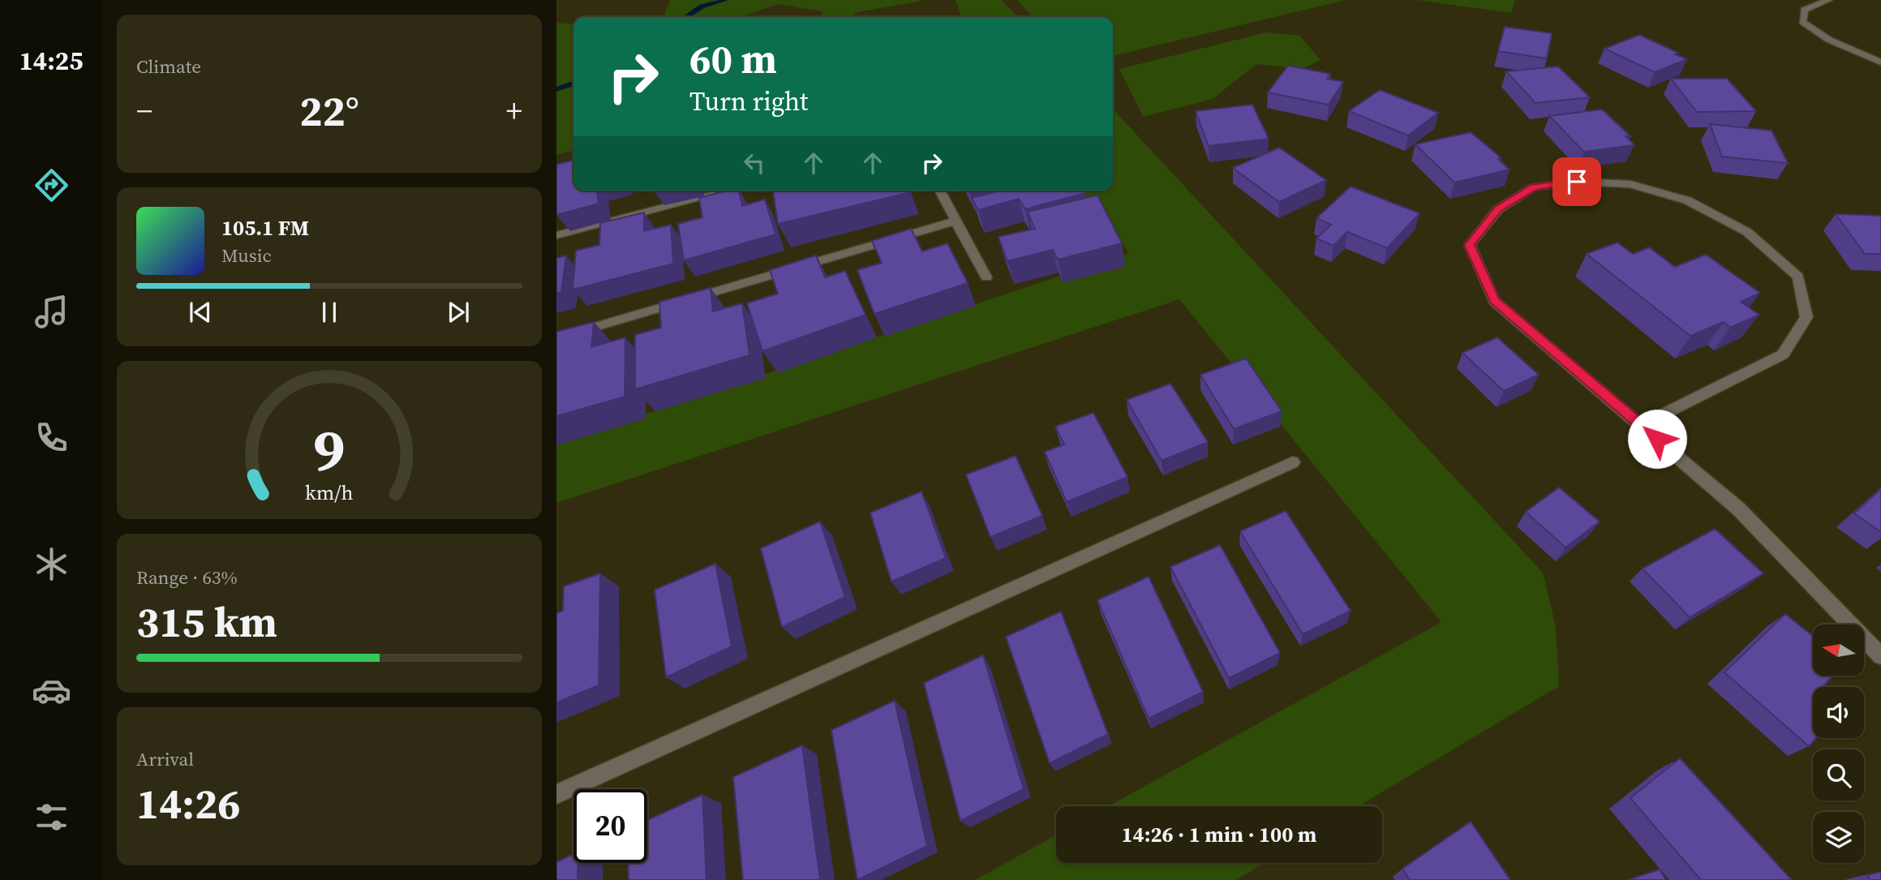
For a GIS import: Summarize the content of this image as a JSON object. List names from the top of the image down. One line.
{"north":"left","page":{"tabs":"14:25","tile":["Climate",["Range · 63%","315 km"],["Arrival","14:26"]],"turn":["60 m","Turn right"],"heat":["−","22°","+"],"song":["105.1 FM","Music"],"limit":"20","trip":"14:26 · 1 min · 100 m","gauge":["9","km/h"]}}
